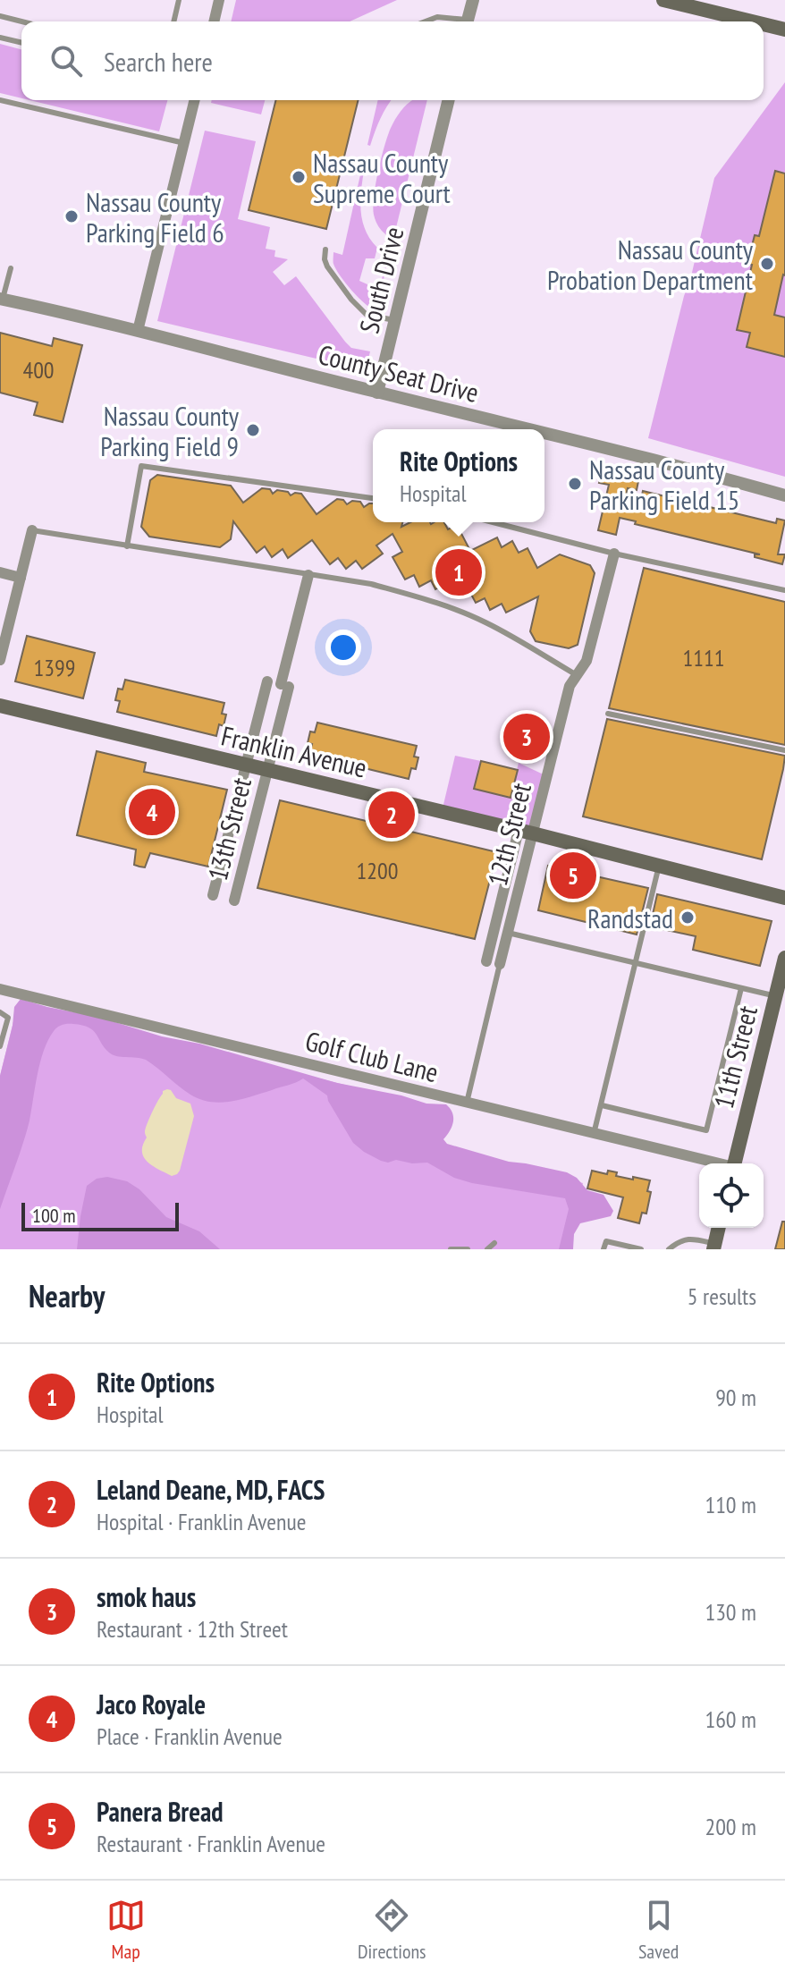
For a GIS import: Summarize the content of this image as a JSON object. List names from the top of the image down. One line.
{"streets":{"main road":["Franklin Avenue","11th Street"],"street":["South Drive","County Seat Drive","13th Street","12th Street","Golf Club Lane"]},"crossings":[["South Drive","County Seat Drive"],["Franklin Avenue","13th Street"],["Franklin Avenue","12th Street"]],"places":["Nassau County Supreme Court","Nassau County Parking Field 6","Nassau County Probation Department","Nassau County Parking Field 9","Nassau County Parking Field 15","Randstad"],"house_numbers":["400","1111","1399","1200"],"scale_bar":"100 m","page":{"search":"Search here","popup":["Rite Options","Hospital"],"pins":["1","3","4","2","5"],"scale":"100 m","heading":["Nearby","5 results"],"list":[{"mark":"1","name":"Rite Options","note":"Hospital","value":"90 m"},{"mark":"2","name":"Leland Deane, MD, FACS","note":"Hospital · Franklin Avenue","value":"110 m"},{"mark":"3","name":"smok haus","note":"Restaurant · 12th Street","value":"130 m"},{"mark":"4","name":"Jaco Royale","note":"Place · Franklin Avenue","value":"160 m"},{"mark":"5","name":"Panera Bread","note":"Restaurant · Franklin Avenue","value":"200 m"}],"nav":["Map","Directions","Saved"]}}
